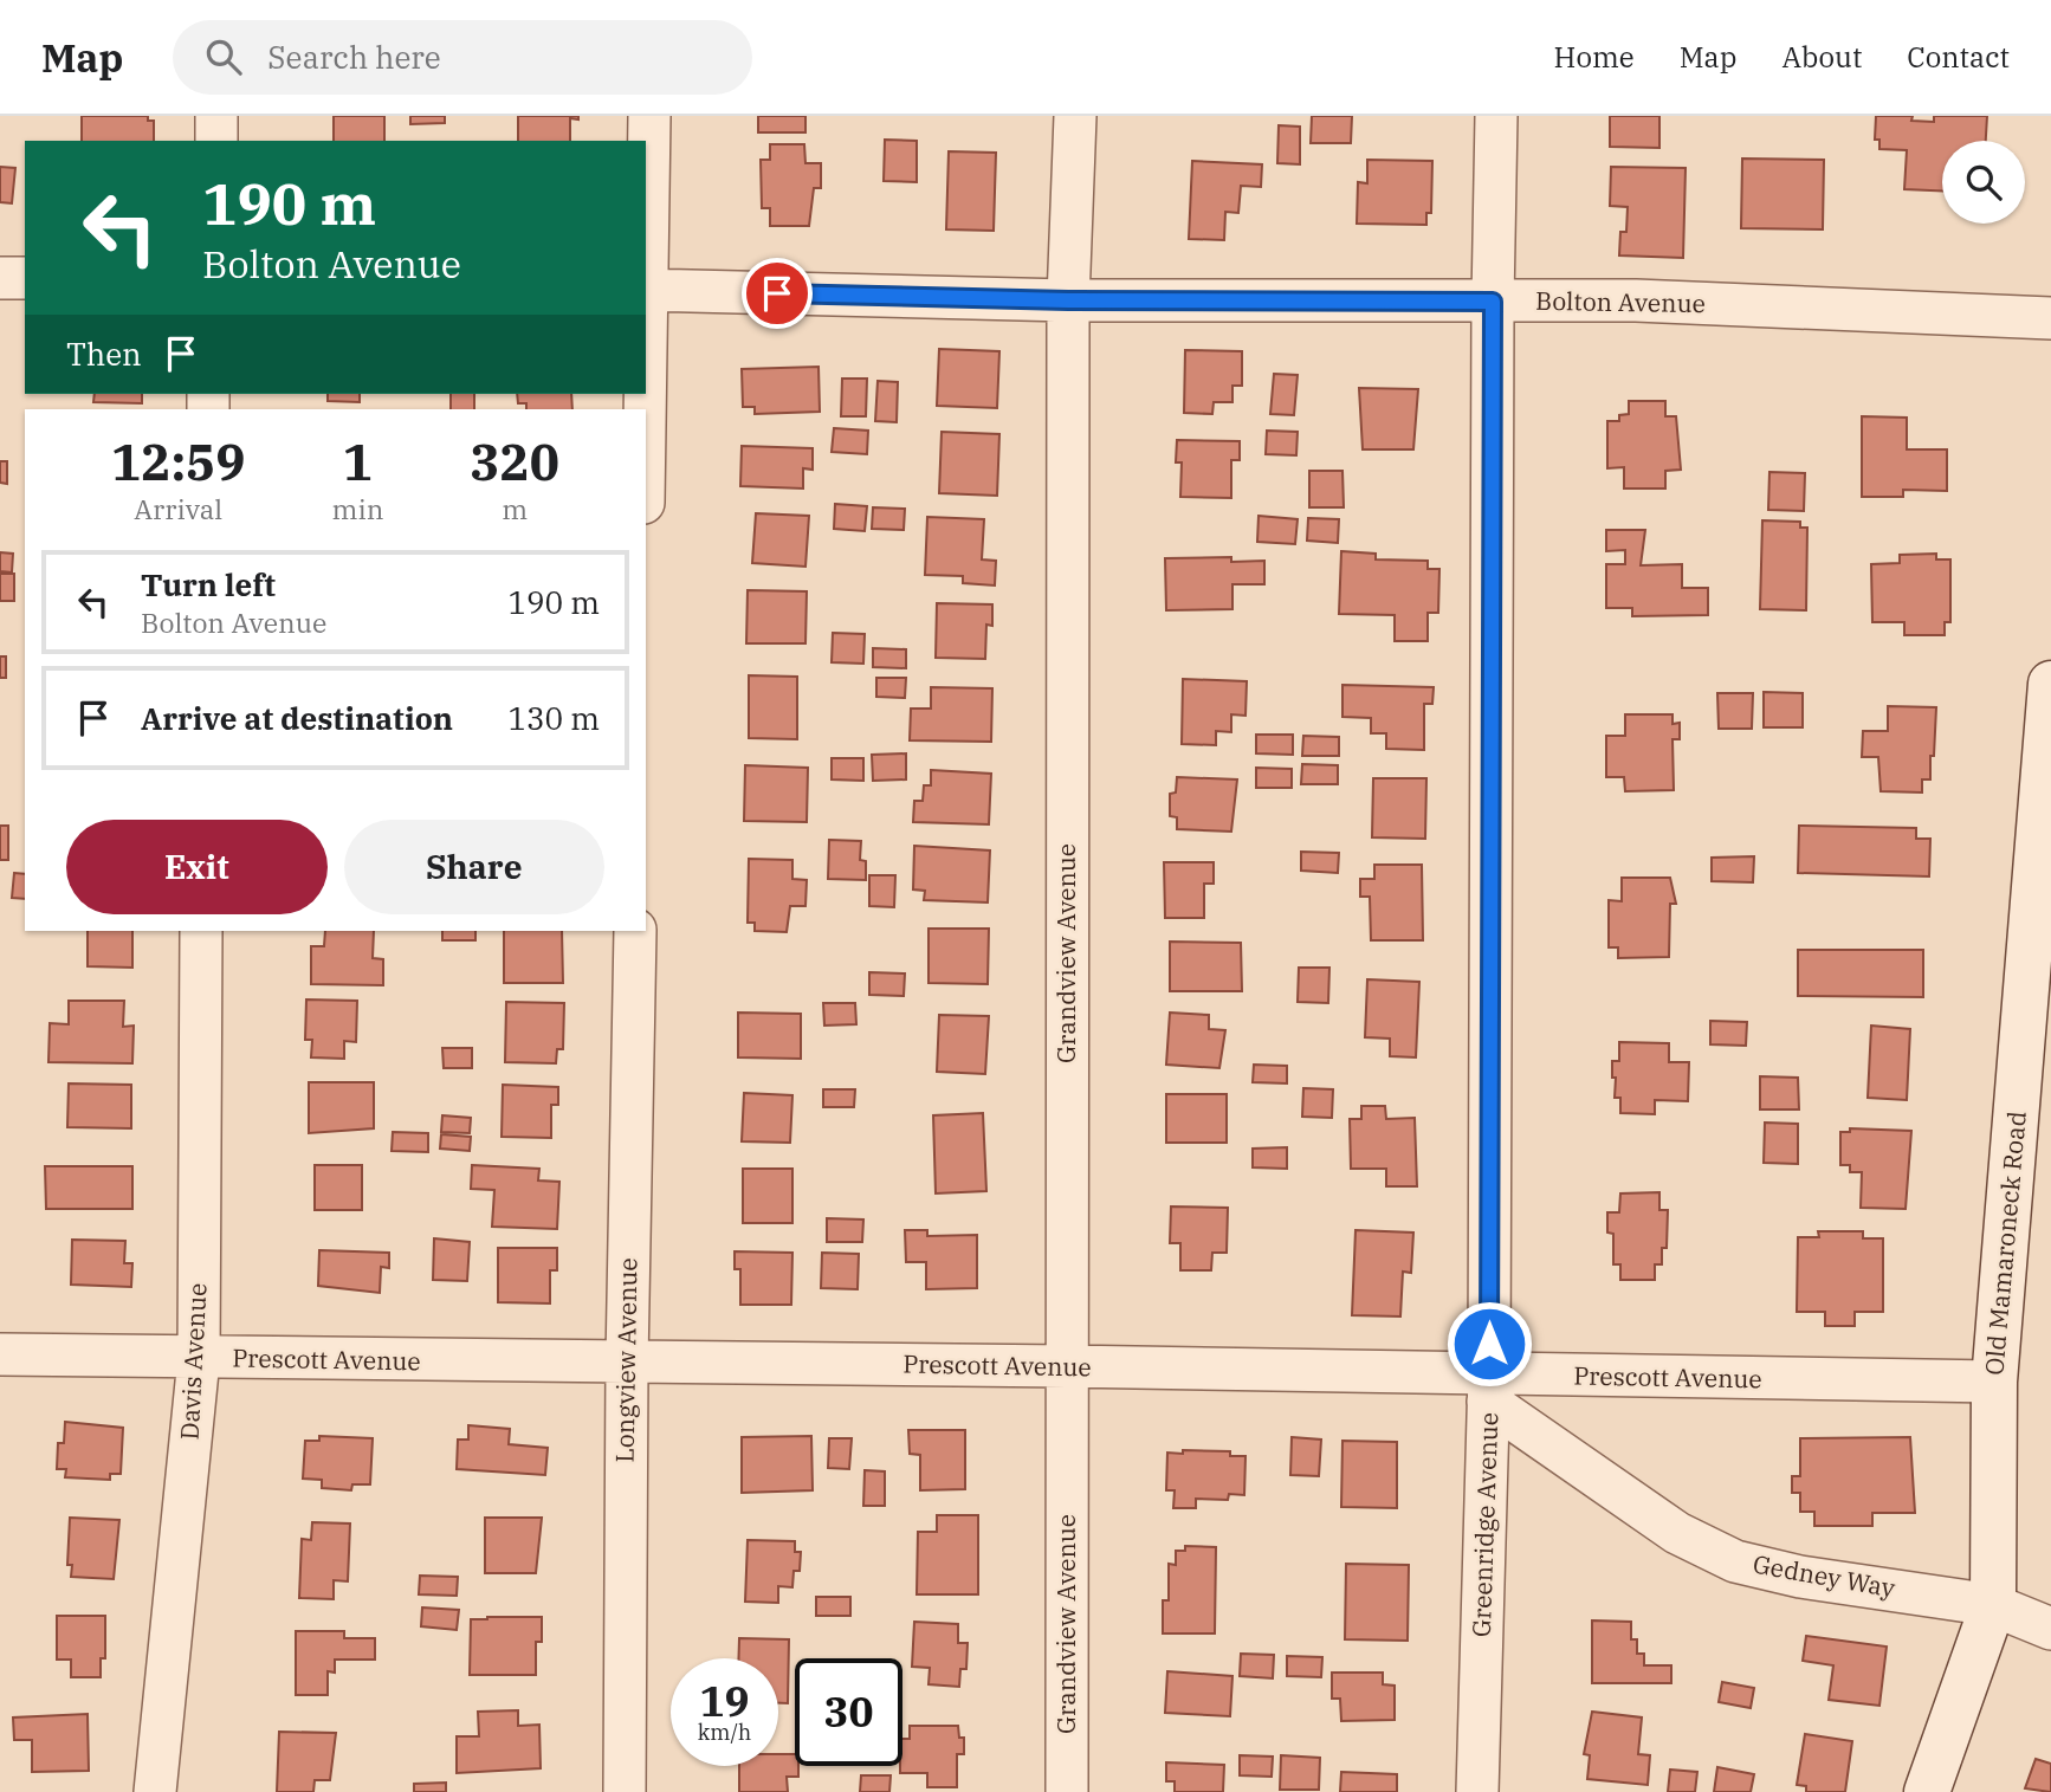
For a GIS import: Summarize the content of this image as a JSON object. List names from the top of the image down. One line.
{"streets":{"main road":["Old Mamaroneck Road"],"street":["Bolton Avenue","Grandview Avenue","Prescott Avenue","Longview Avenue","Davis Avenue","Greenridge Avenue","Gedney Way"]},"crossings":[["Bolton Avenue","Grandview Avenue"],["Bolton Avenue","Greenridge Avenue"],["Grandview Avenue","Prescott Avenue"],["Old Mamaroneck Road","Prescott Avenue"],["Old Mamaroneck Road","Gedney Way"],["Prescott Avenue","Longview Avenue"],["Prescott Avenue","Davis Avenue"],["Prescott Avenue","Greenridge Avenue"],["Prescott Avenue","Gedney Way"],["Greenridge Avenue","Gedney Way"]],"page":{"header":"Map","search":"Search here","nav":["Home","Map","About","Contact"],"turn":["190 m","Bolton Avenue"],"then":"Then","eta":["12:59","Arrival","1","min","320","m"],"list":[{"name":"Turn left","note":"Bolton Avenue","value":"190 m"},{"name":"Arrive at destination","value":"130 m"}],"buttons":["Exit","Share"],"speed":"19 km/h","limit":"30"}}
